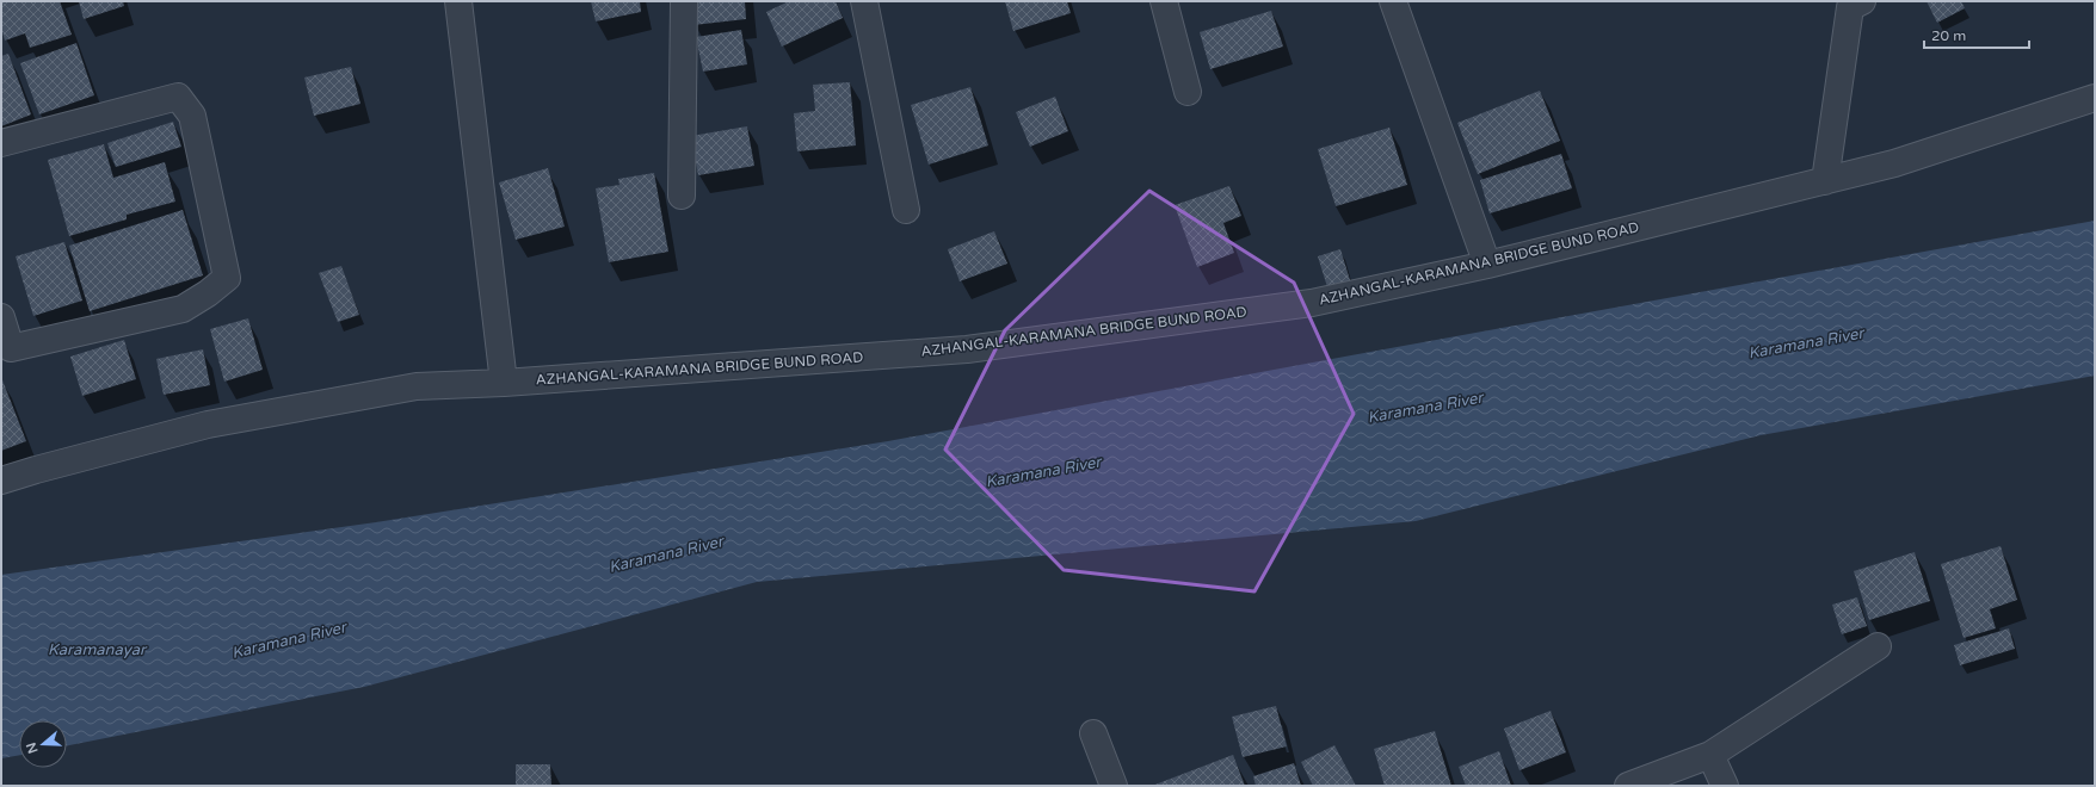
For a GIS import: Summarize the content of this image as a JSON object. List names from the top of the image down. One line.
{"streets":{"street":["AZHANGAL-KARAMANA BRIDGE BUND ROAD"]},"water":["Karamana River","Karamanayar"],"scale_bar":"20 m","north":"left"}
